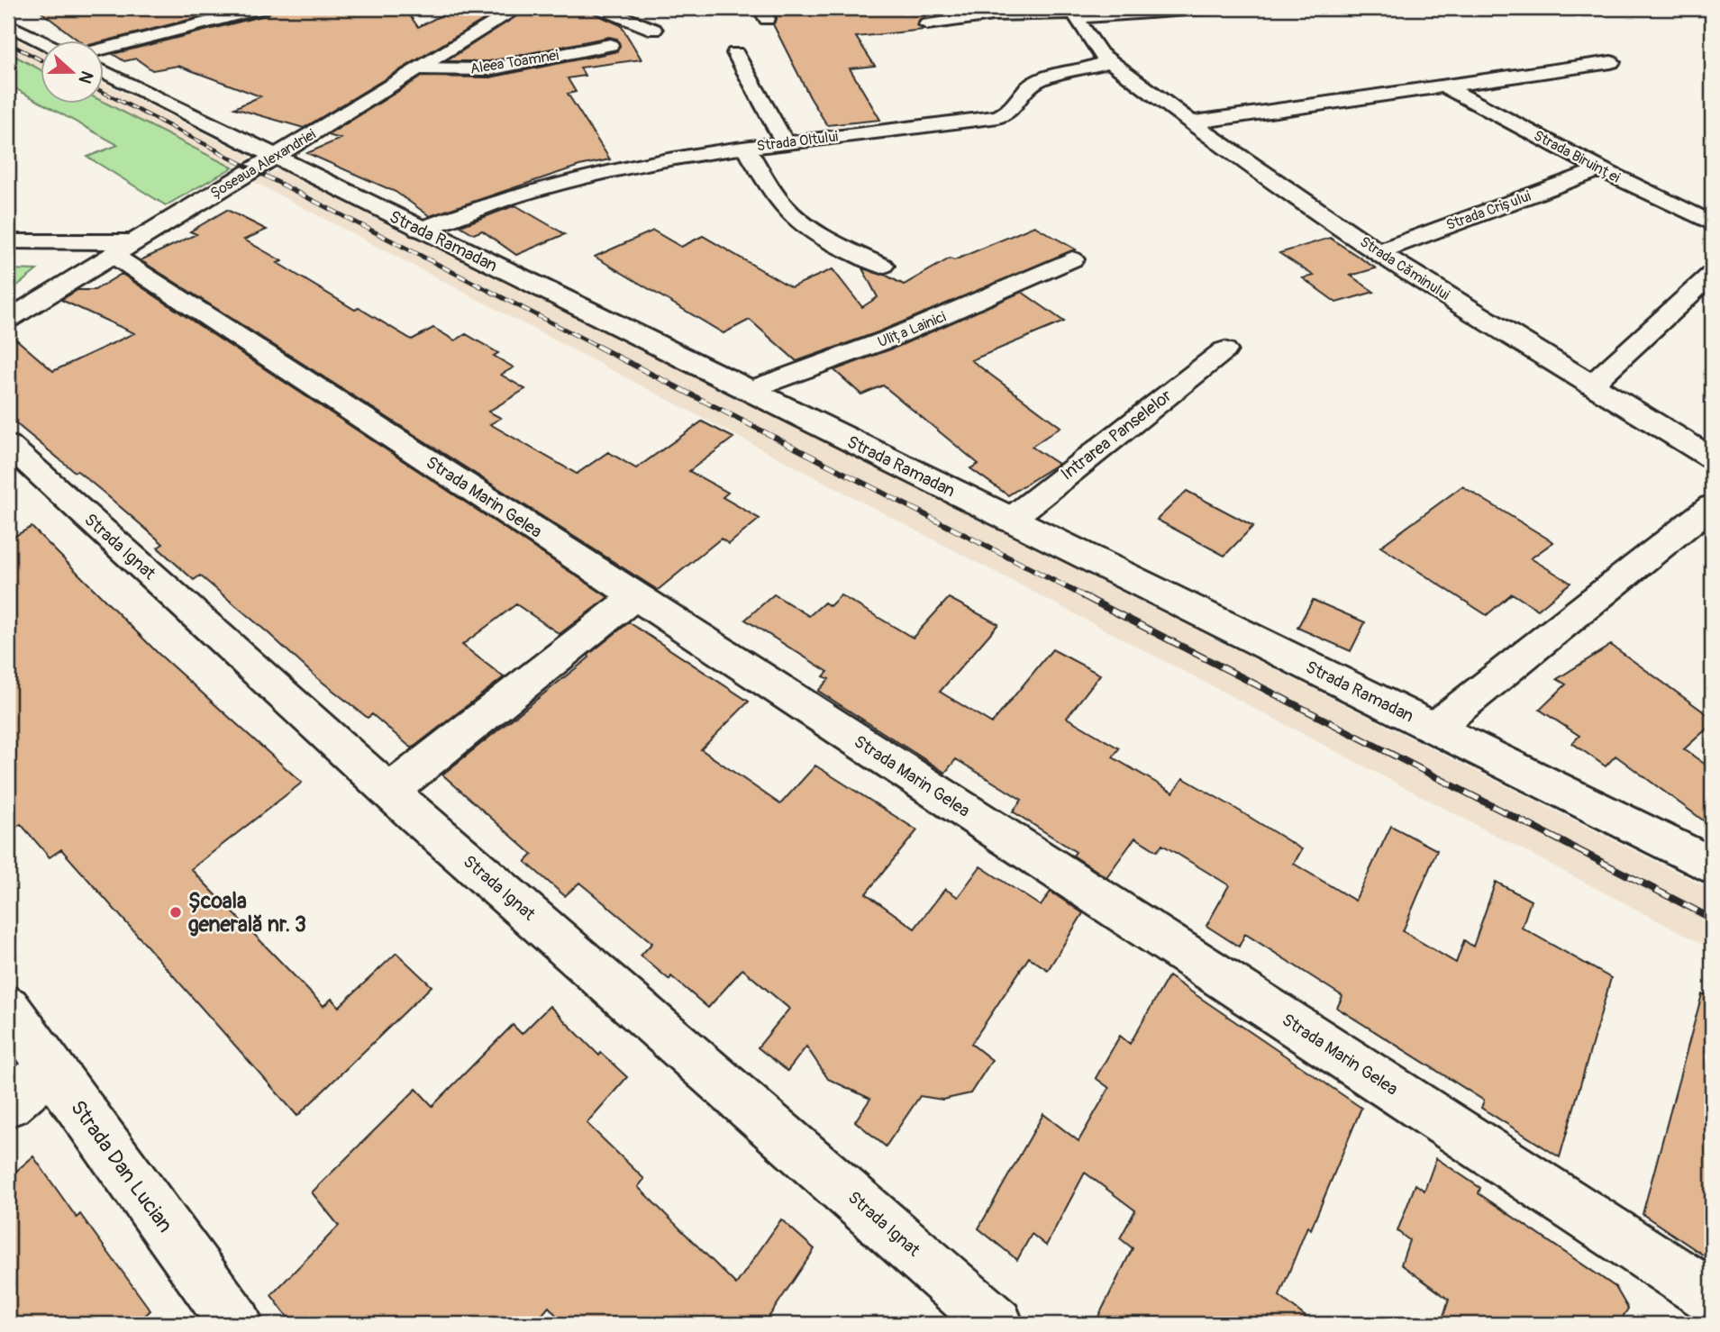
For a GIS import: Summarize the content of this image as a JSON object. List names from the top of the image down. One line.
{"streets":{"street":["Aleea Toamnei","Strada Oltului","Strada Biruinței","Șoseaua Alexandriei","Strada Crișului","Strada Ramadan","Strada Căminului","Ulița Lainici","Intrarea Panselelor","Strada Marin Gelea","Strada Ignat","Strada Dan Lucian"]},"crossings":[["Aleea Toamnei","Șoseaua Alexandriei"],["Strada Oltului","Strada Ramadan"],["Strada Oltului","Strada Căminului"],["Strada Biruinței","Strada Crișului"],["Șoseaua Alexandriei","Strada Ramadan"],["Șoseaua Alexandriei","Strada Marin Gelea"],["Strada Crișului","Strada Căminului"],["Strada Ramadan","Ulița Lainici"],["Strada Ramadan","Intrarea Panselelor"]],"places":["Școala generală nr. 3"],"north":"right"}
